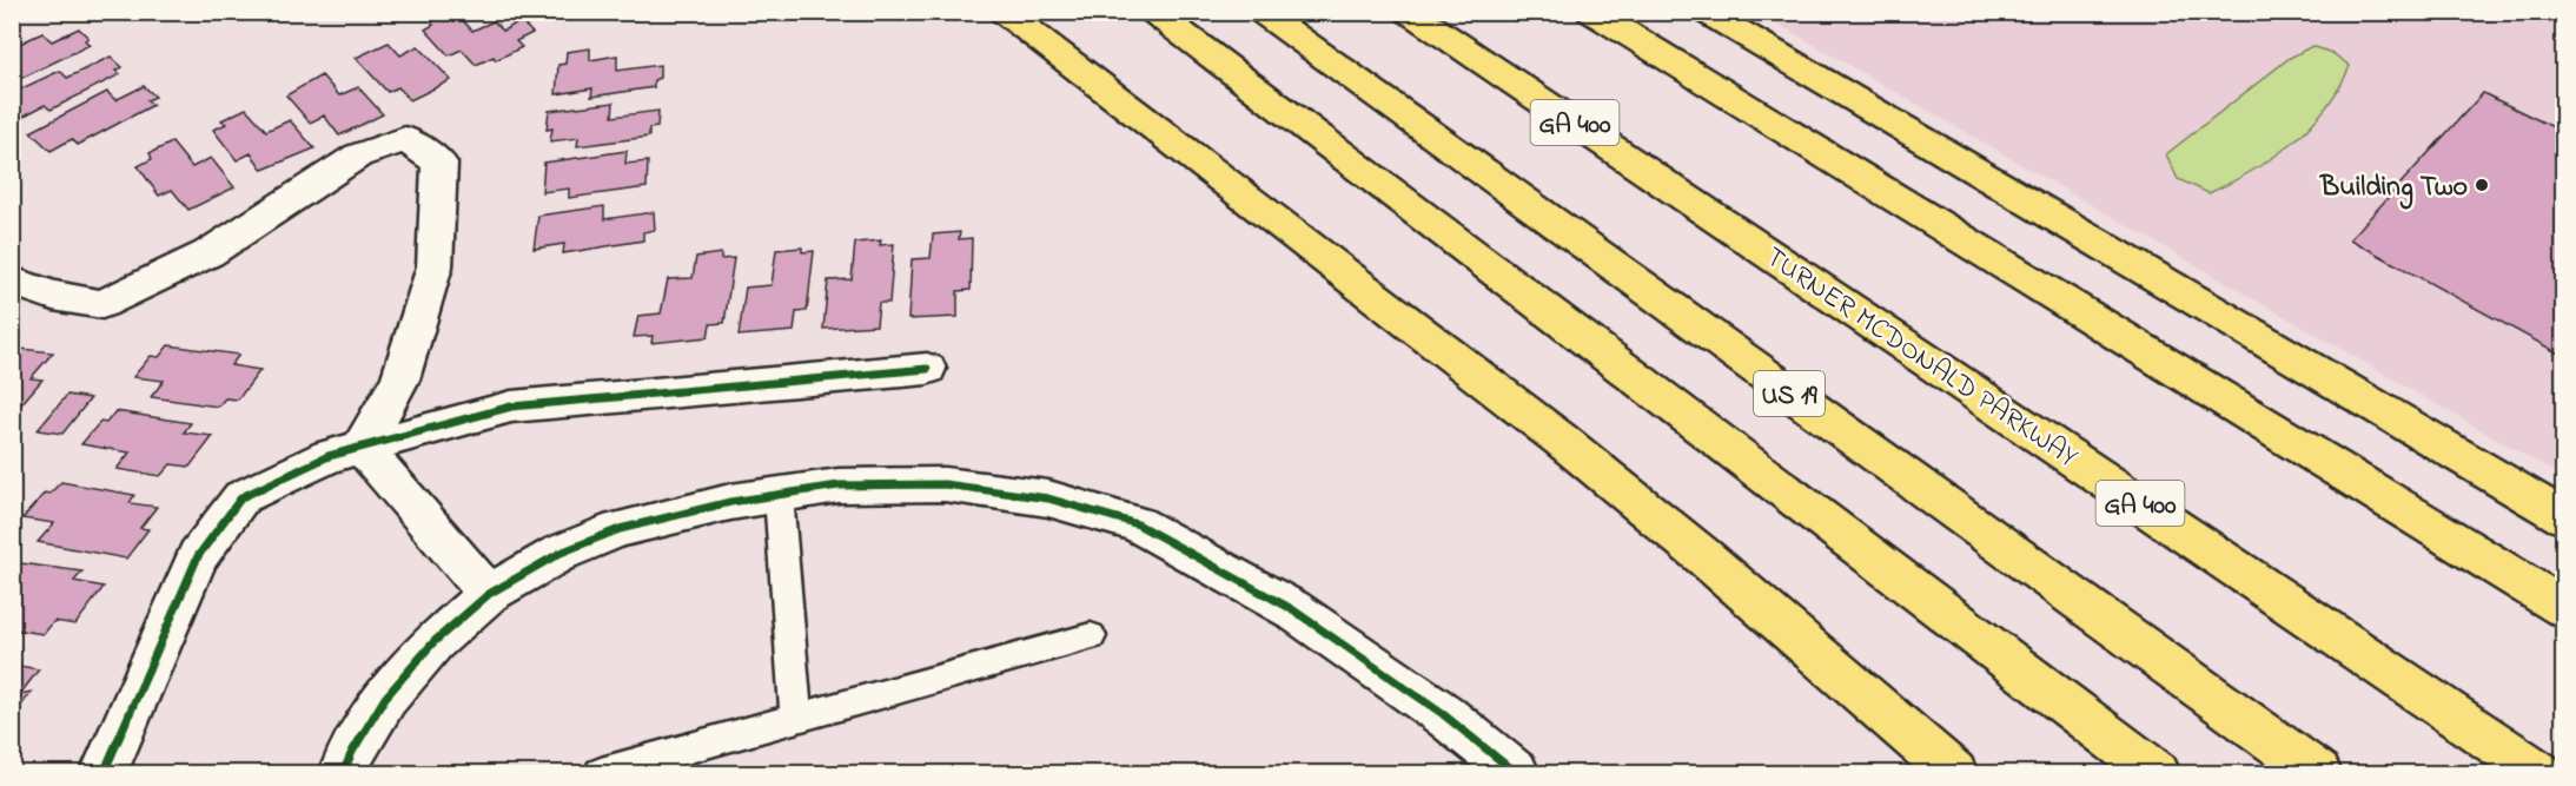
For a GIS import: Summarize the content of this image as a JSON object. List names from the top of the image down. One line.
{"streets":{"highway":["GA 400","TURNER MCDONALD PARKWAY","US 19"]},"places":["Building Two"]}
